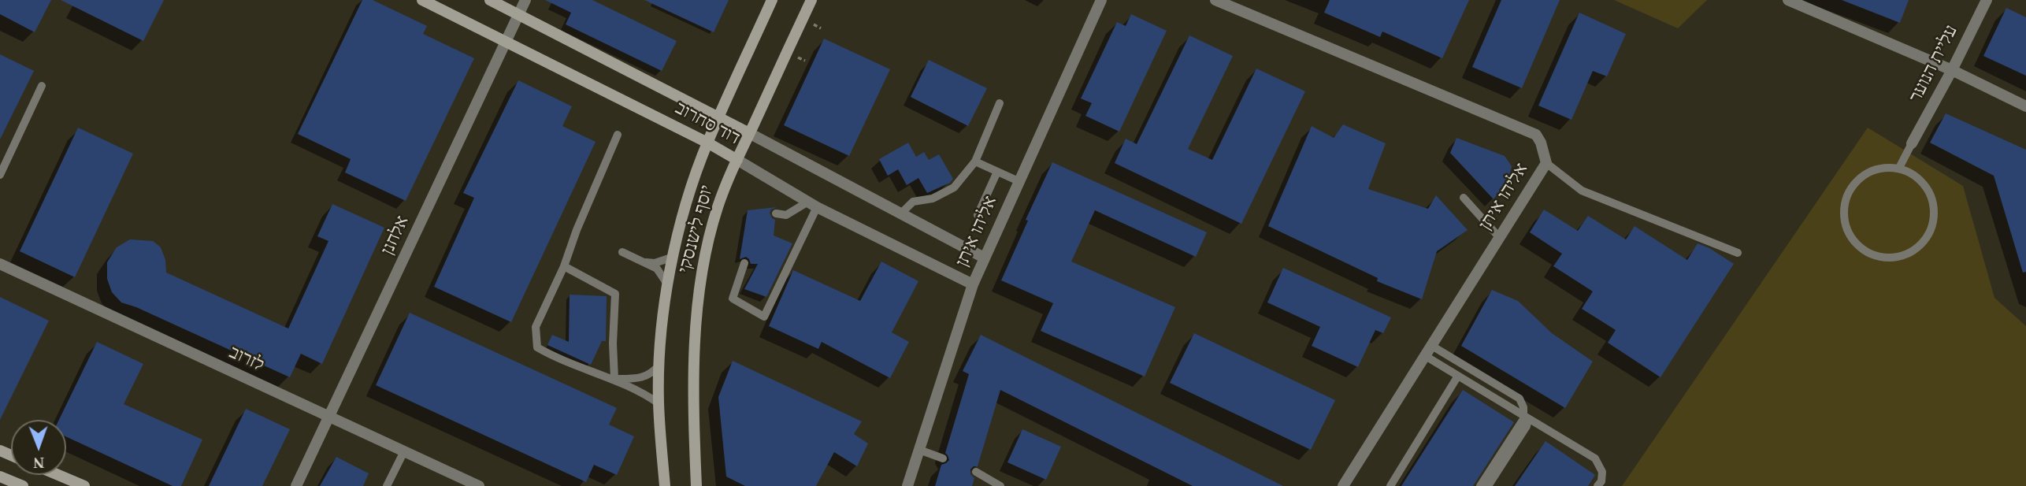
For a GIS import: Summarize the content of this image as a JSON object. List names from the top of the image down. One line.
{"streets":{"main road":["דוד סחרוב","יוסף לישנסקי"],"street":["עליית הנוער","אליהו איתן","אלחנן","לזרוב"]},"crossings":[["דוד סחרוב","אליהו איתן"],["דוד סחרוב","יוסף לישנסקי"],["דוד סחרוב","אלחנן"],["אלחנן","לזרוב"]],"north":"bottom"}
